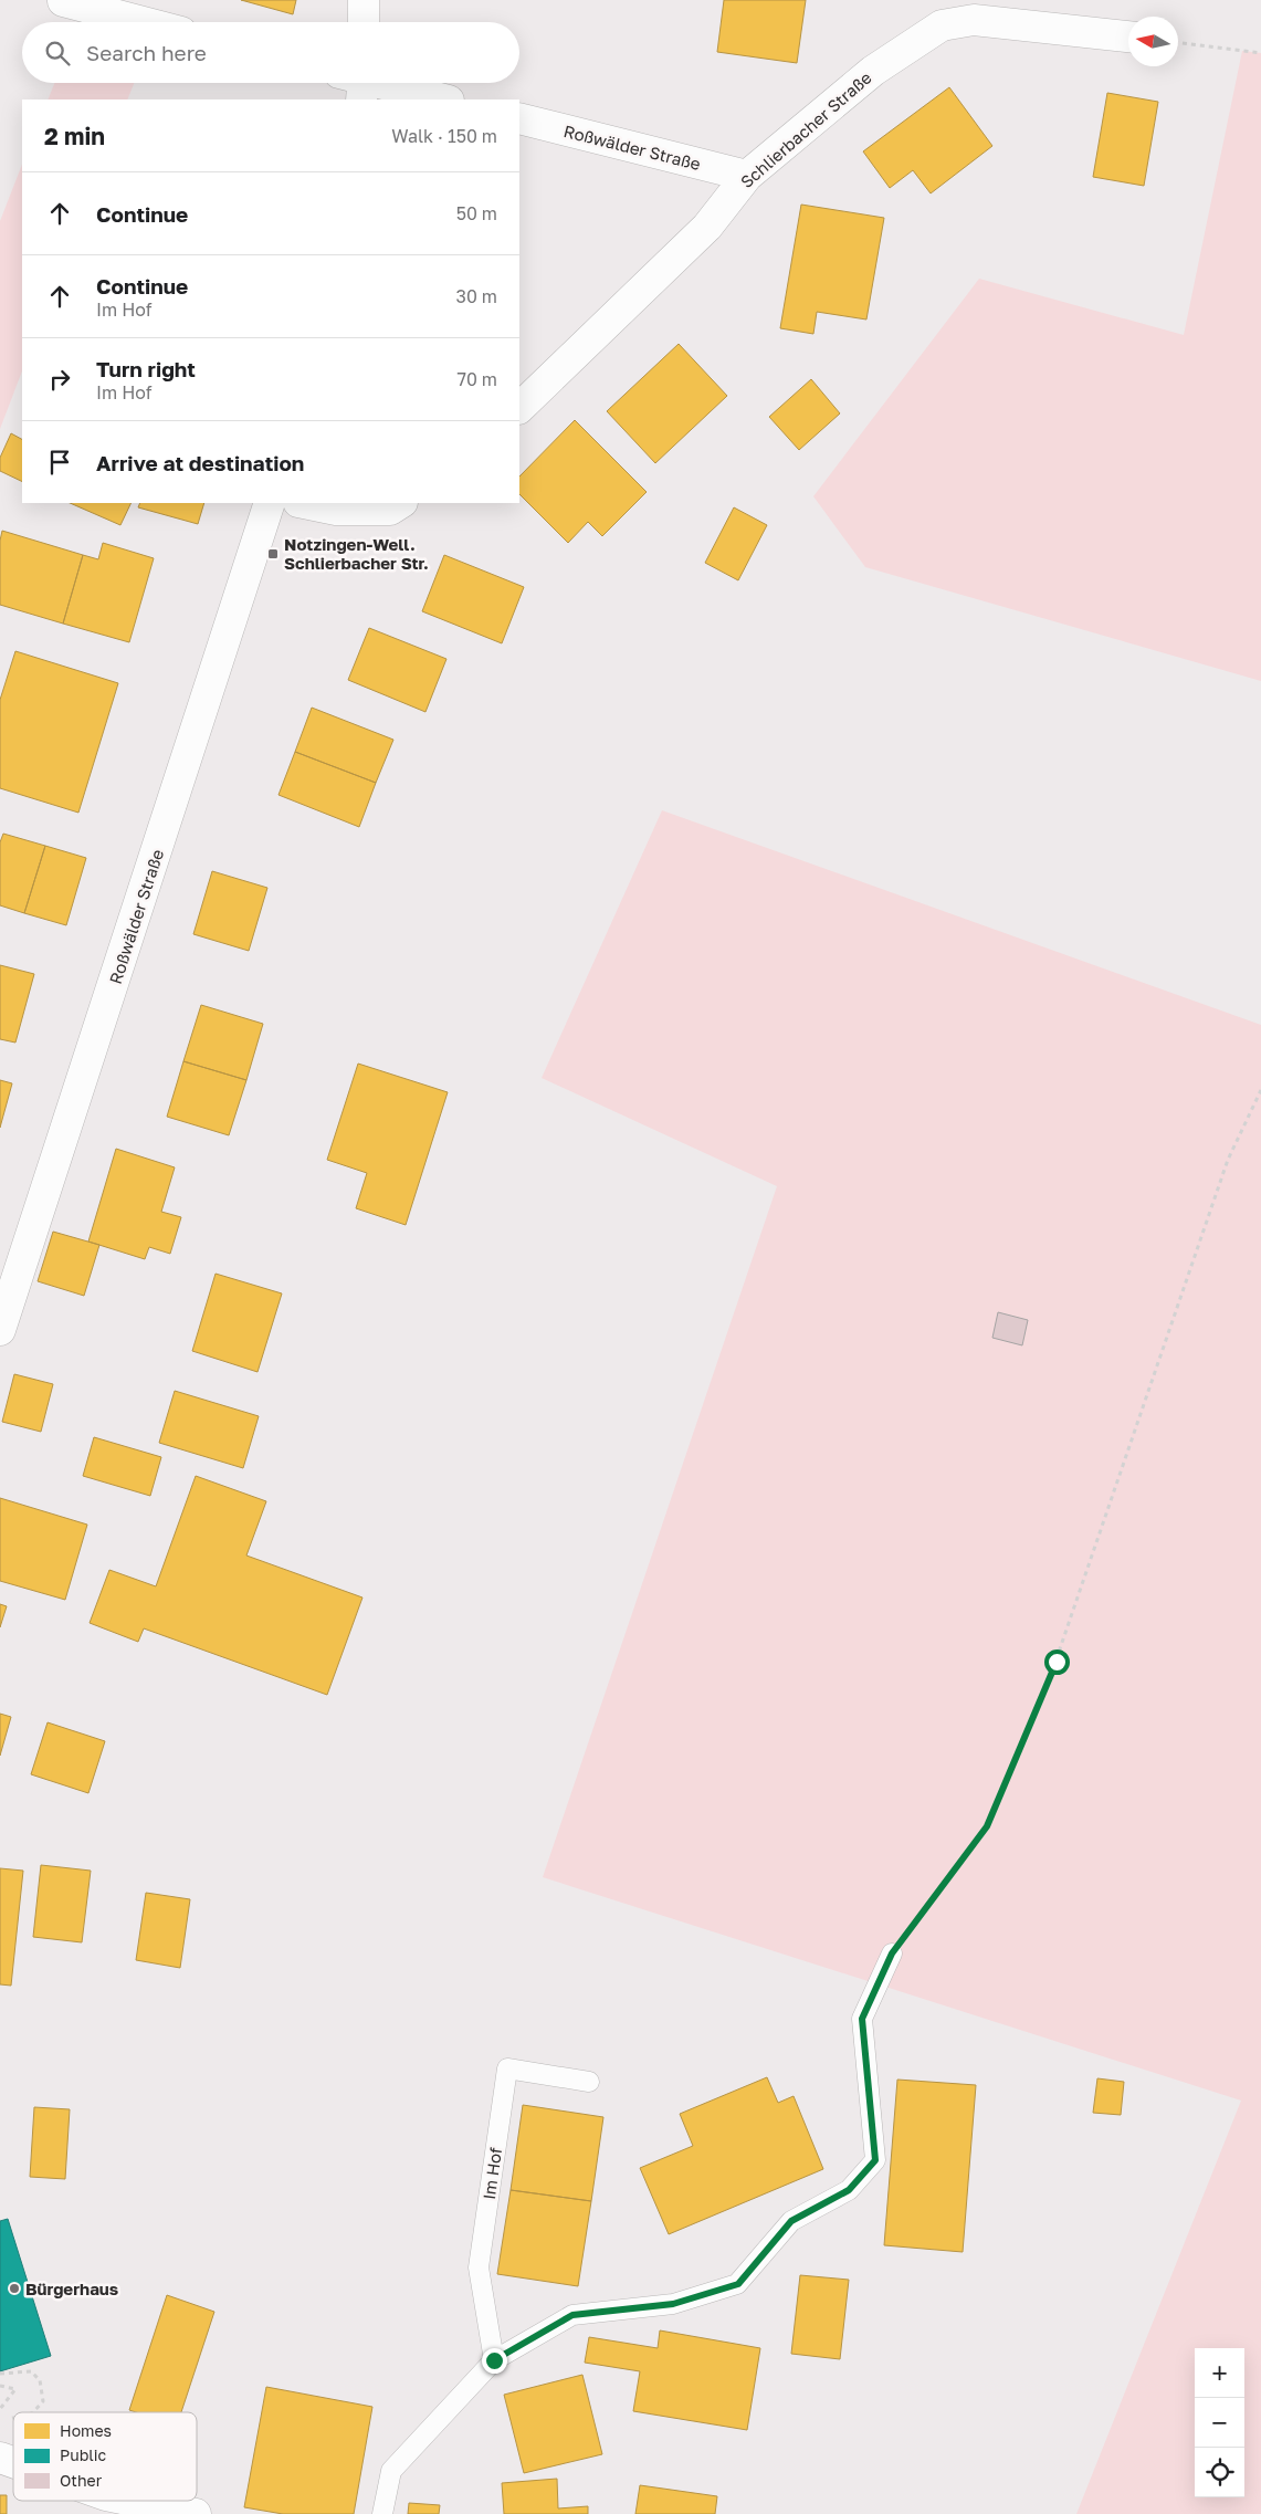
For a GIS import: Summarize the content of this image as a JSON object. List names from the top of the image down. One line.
{"streets":{"street":["Schlierbacher Straße","Roßwälder Straße"],"lane":["Im Hof"]},"crossings":[["Schlierbacher Straße","Roßwälder Straße"]],"places":{"transit":["Notzingen-Well. Schlierbacher Str."],"other":["Bürgerhaus"]},"legend":["Homes","Public","Other"],"north":"left","page":{"search":"Search here","heading":["2 min","Walk · 150 m"],"list":[["Continue","50 m"],["Continue","Im Hof","30 m"],["Turn right","Im Hof","70 m"],"Arrive at destination"],"map_buttons":["+","−"]}}
